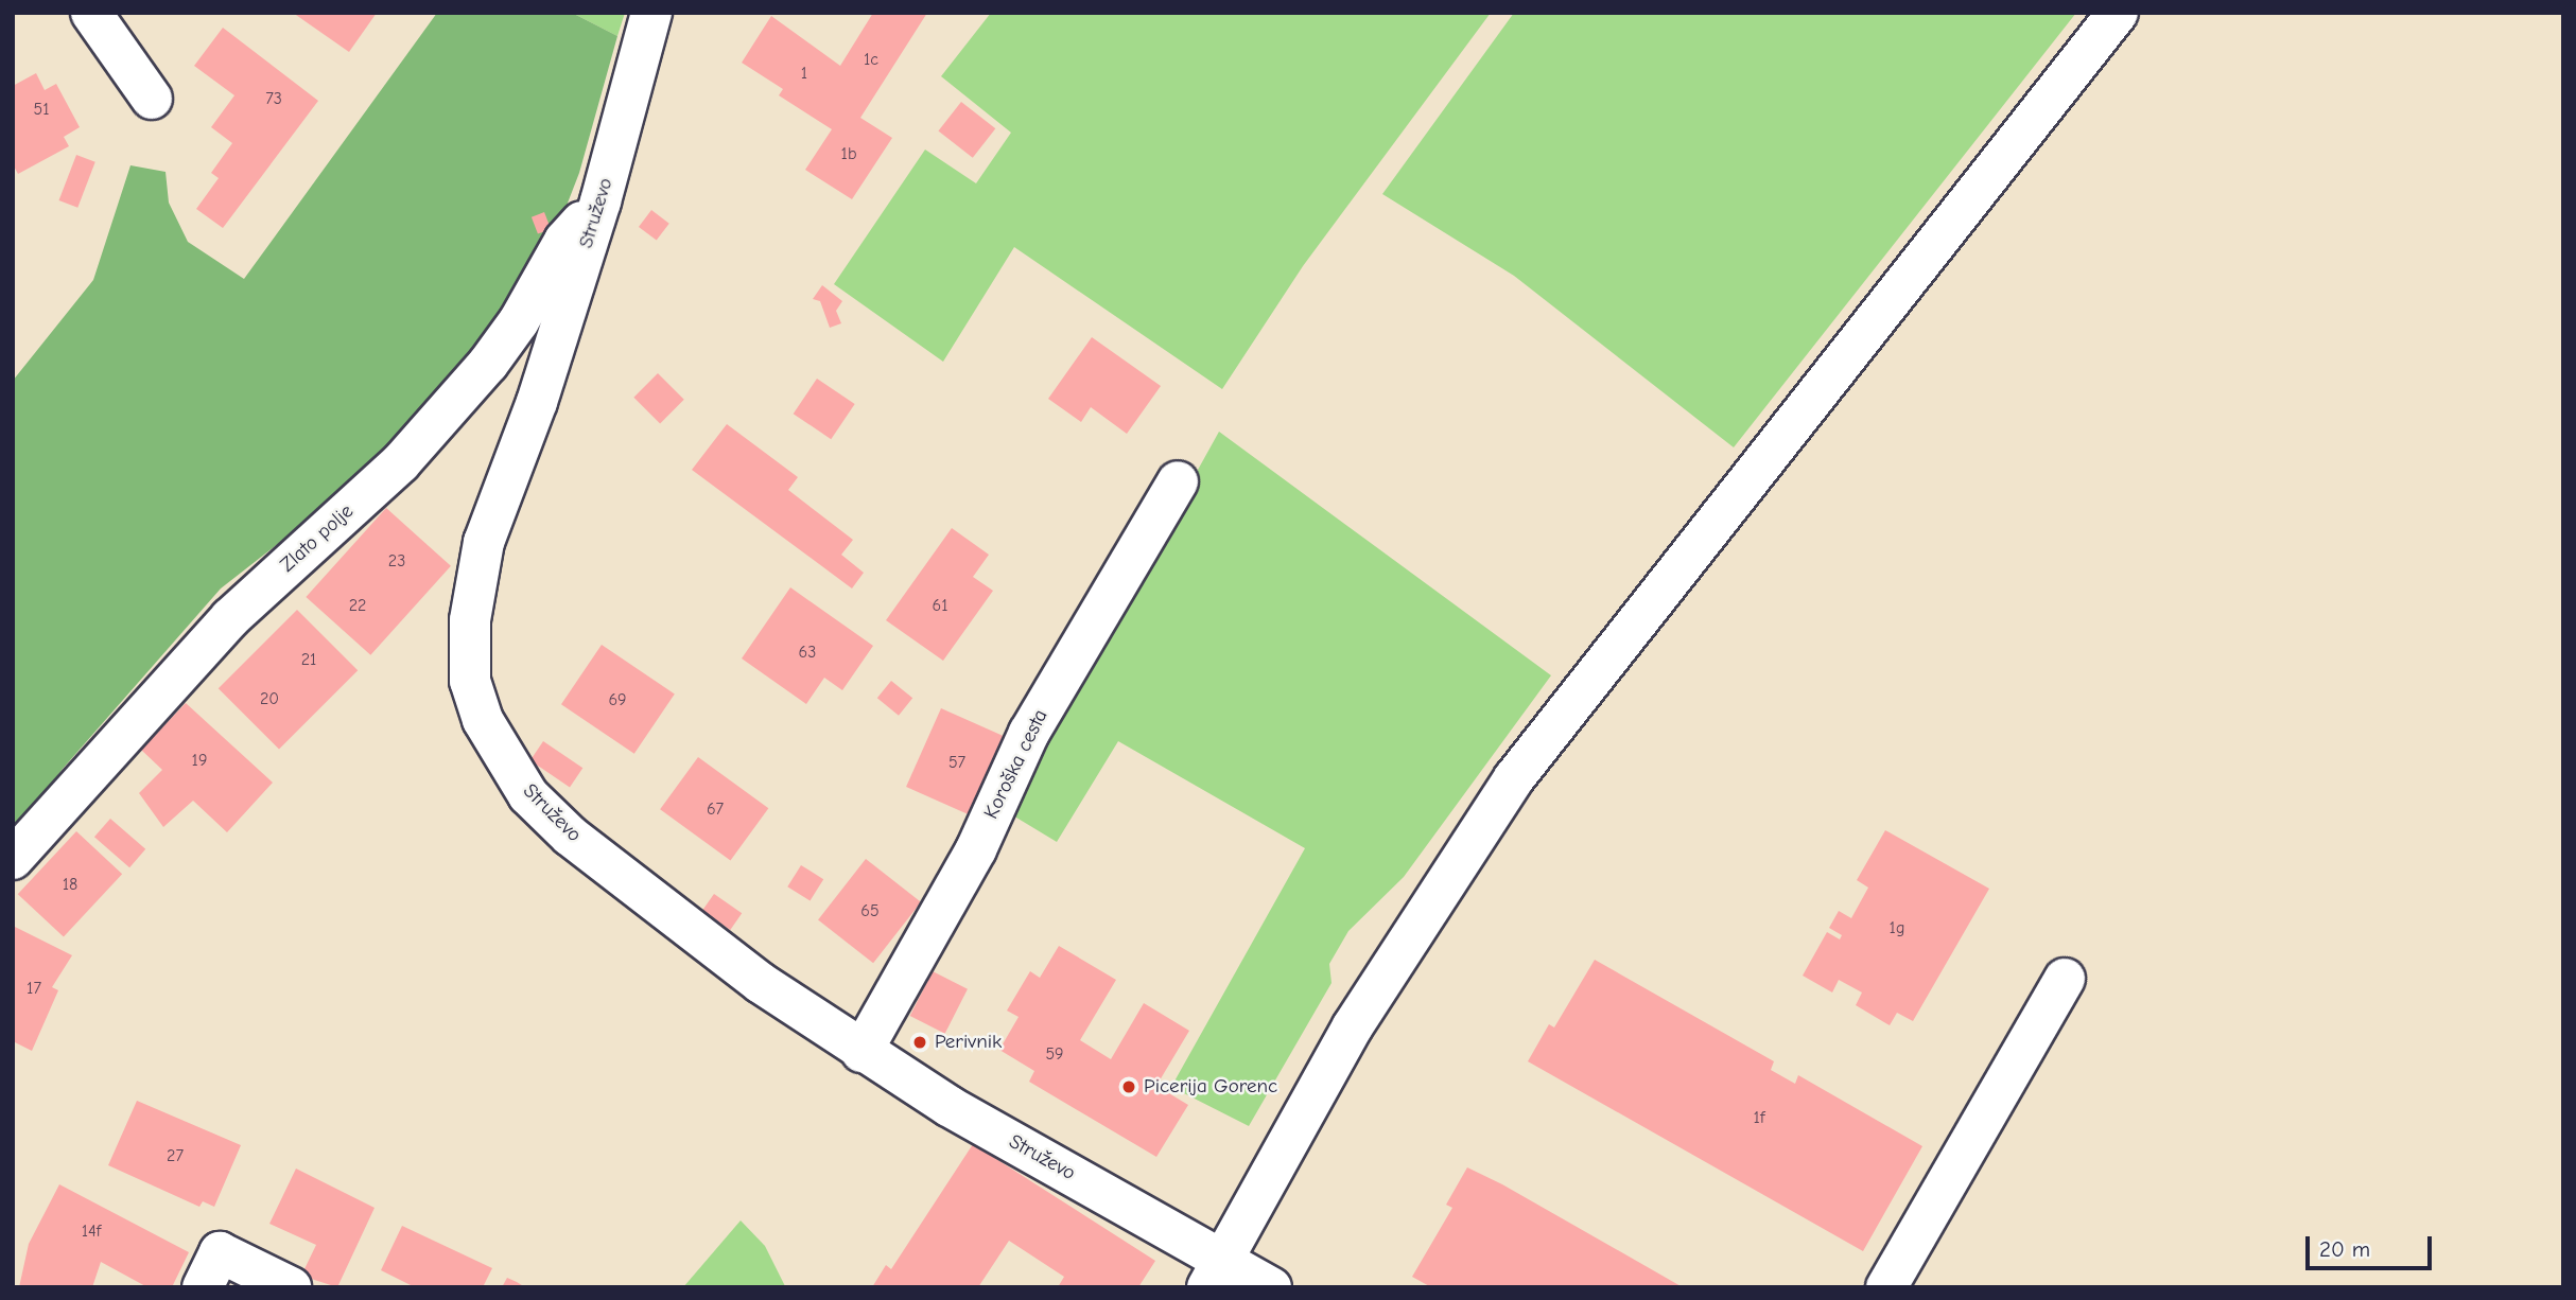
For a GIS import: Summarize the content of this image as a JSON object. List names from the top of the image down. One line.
{"streets":{"street":["Struževo","Zlato polje","Koroška cesta"]},"crossings":[["Struževo","Zlato polje"],["Struževo","Koroška cesta"]],"places":["Perivnik","Picerija Gorenc"],"house_numbers":["1c","1","73","51","1b","23","22","61","63","21","20","69","19","57","67","18","65","1g","17","59","1f","27","14f"],"scale_bar":"20 m"}
